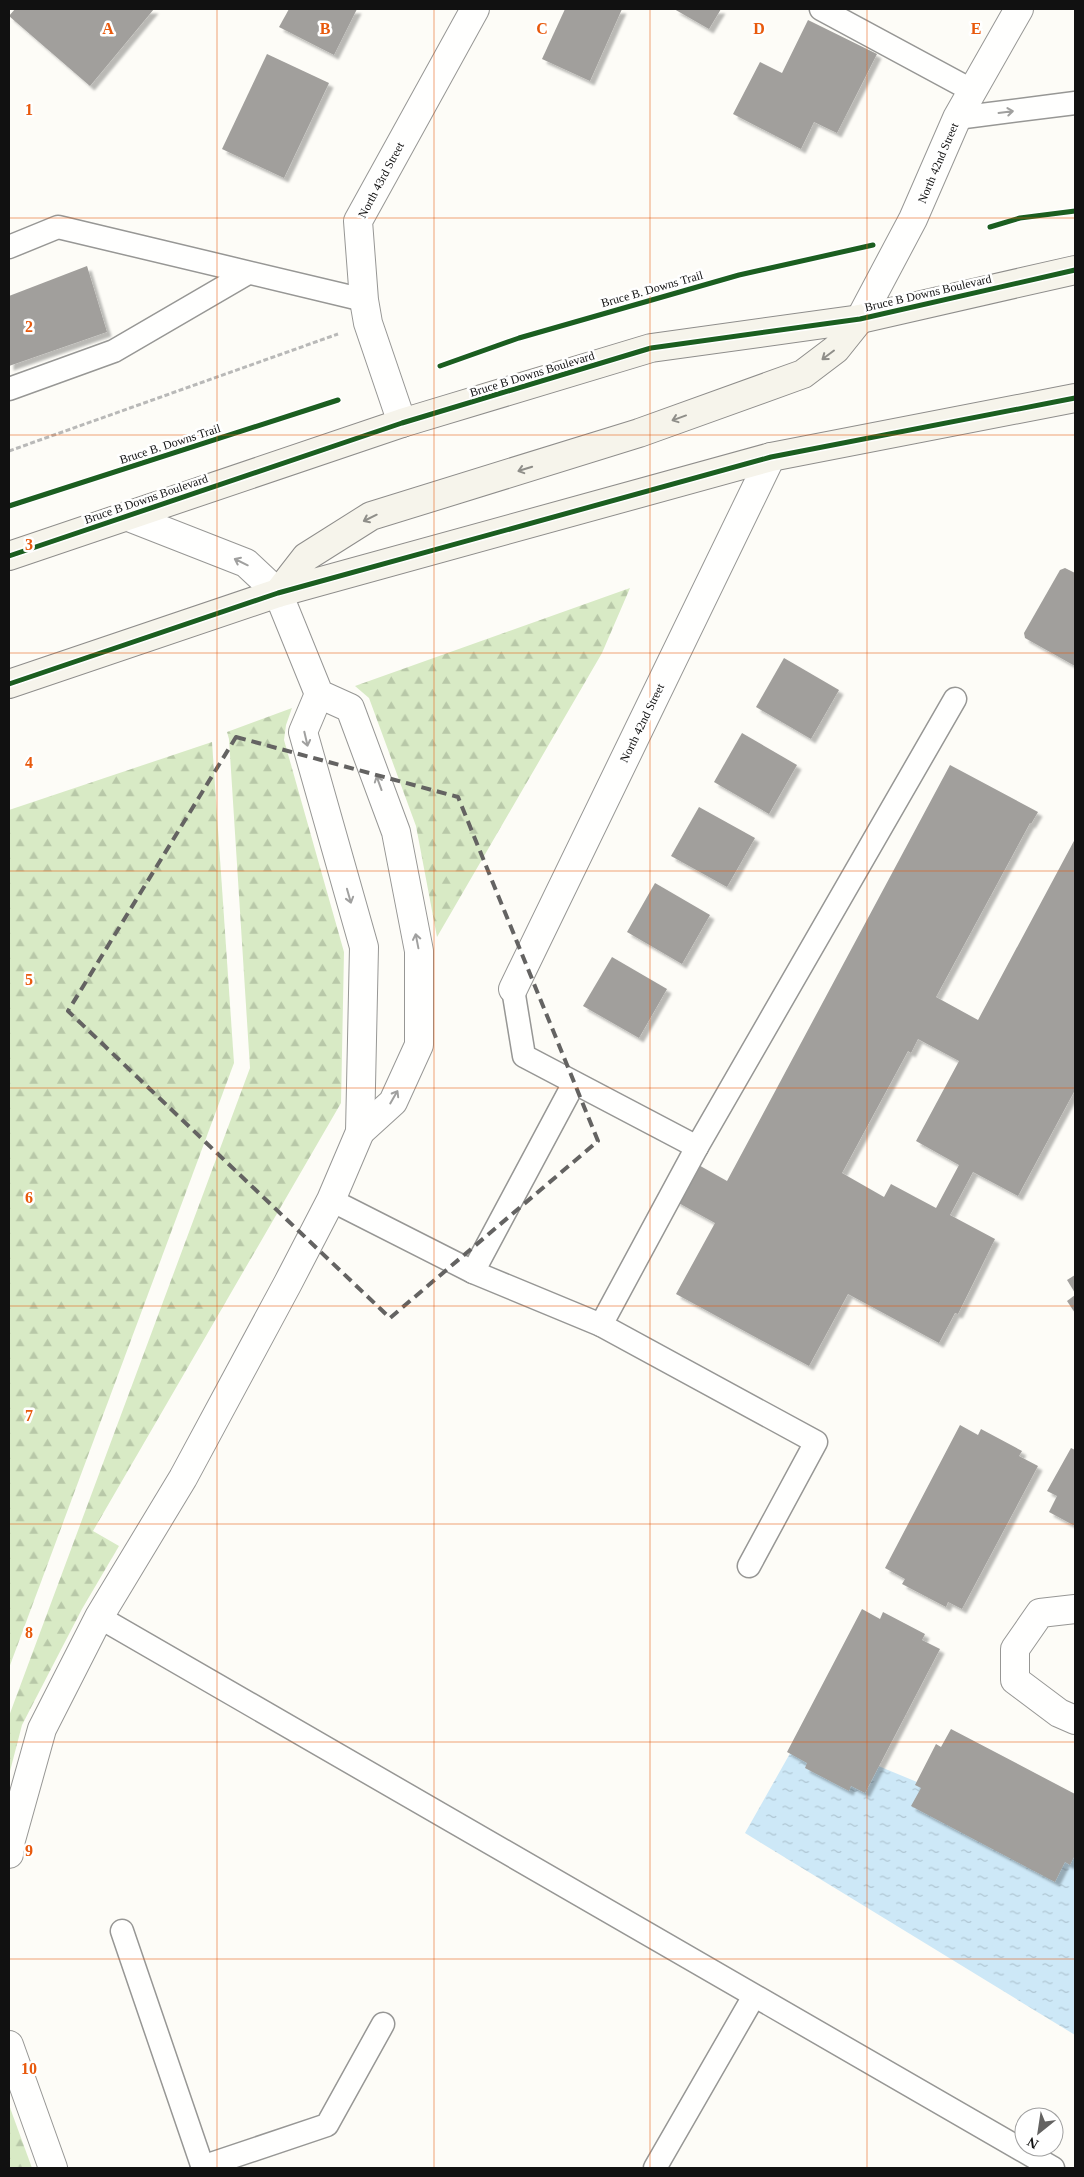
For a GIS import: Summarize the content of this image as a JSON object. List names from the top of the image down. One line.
{"streets":{"main road":["Bruce B Downs Boulevard"],"street":["North 42nd Street","North 43rd Street"],"cycle path":["Bruce B. Downs Trail"]},"crossings":[["North 42nd Street","Bruce B Downs Boulevard"],["North 43rd Street","Bruce B Downs Boulevard"]],"north":"bottom left","grid":{"columns":["A","B","C","D","E"],"rows":["1","2","3","4","5","6","7","8","9","10"]}}
